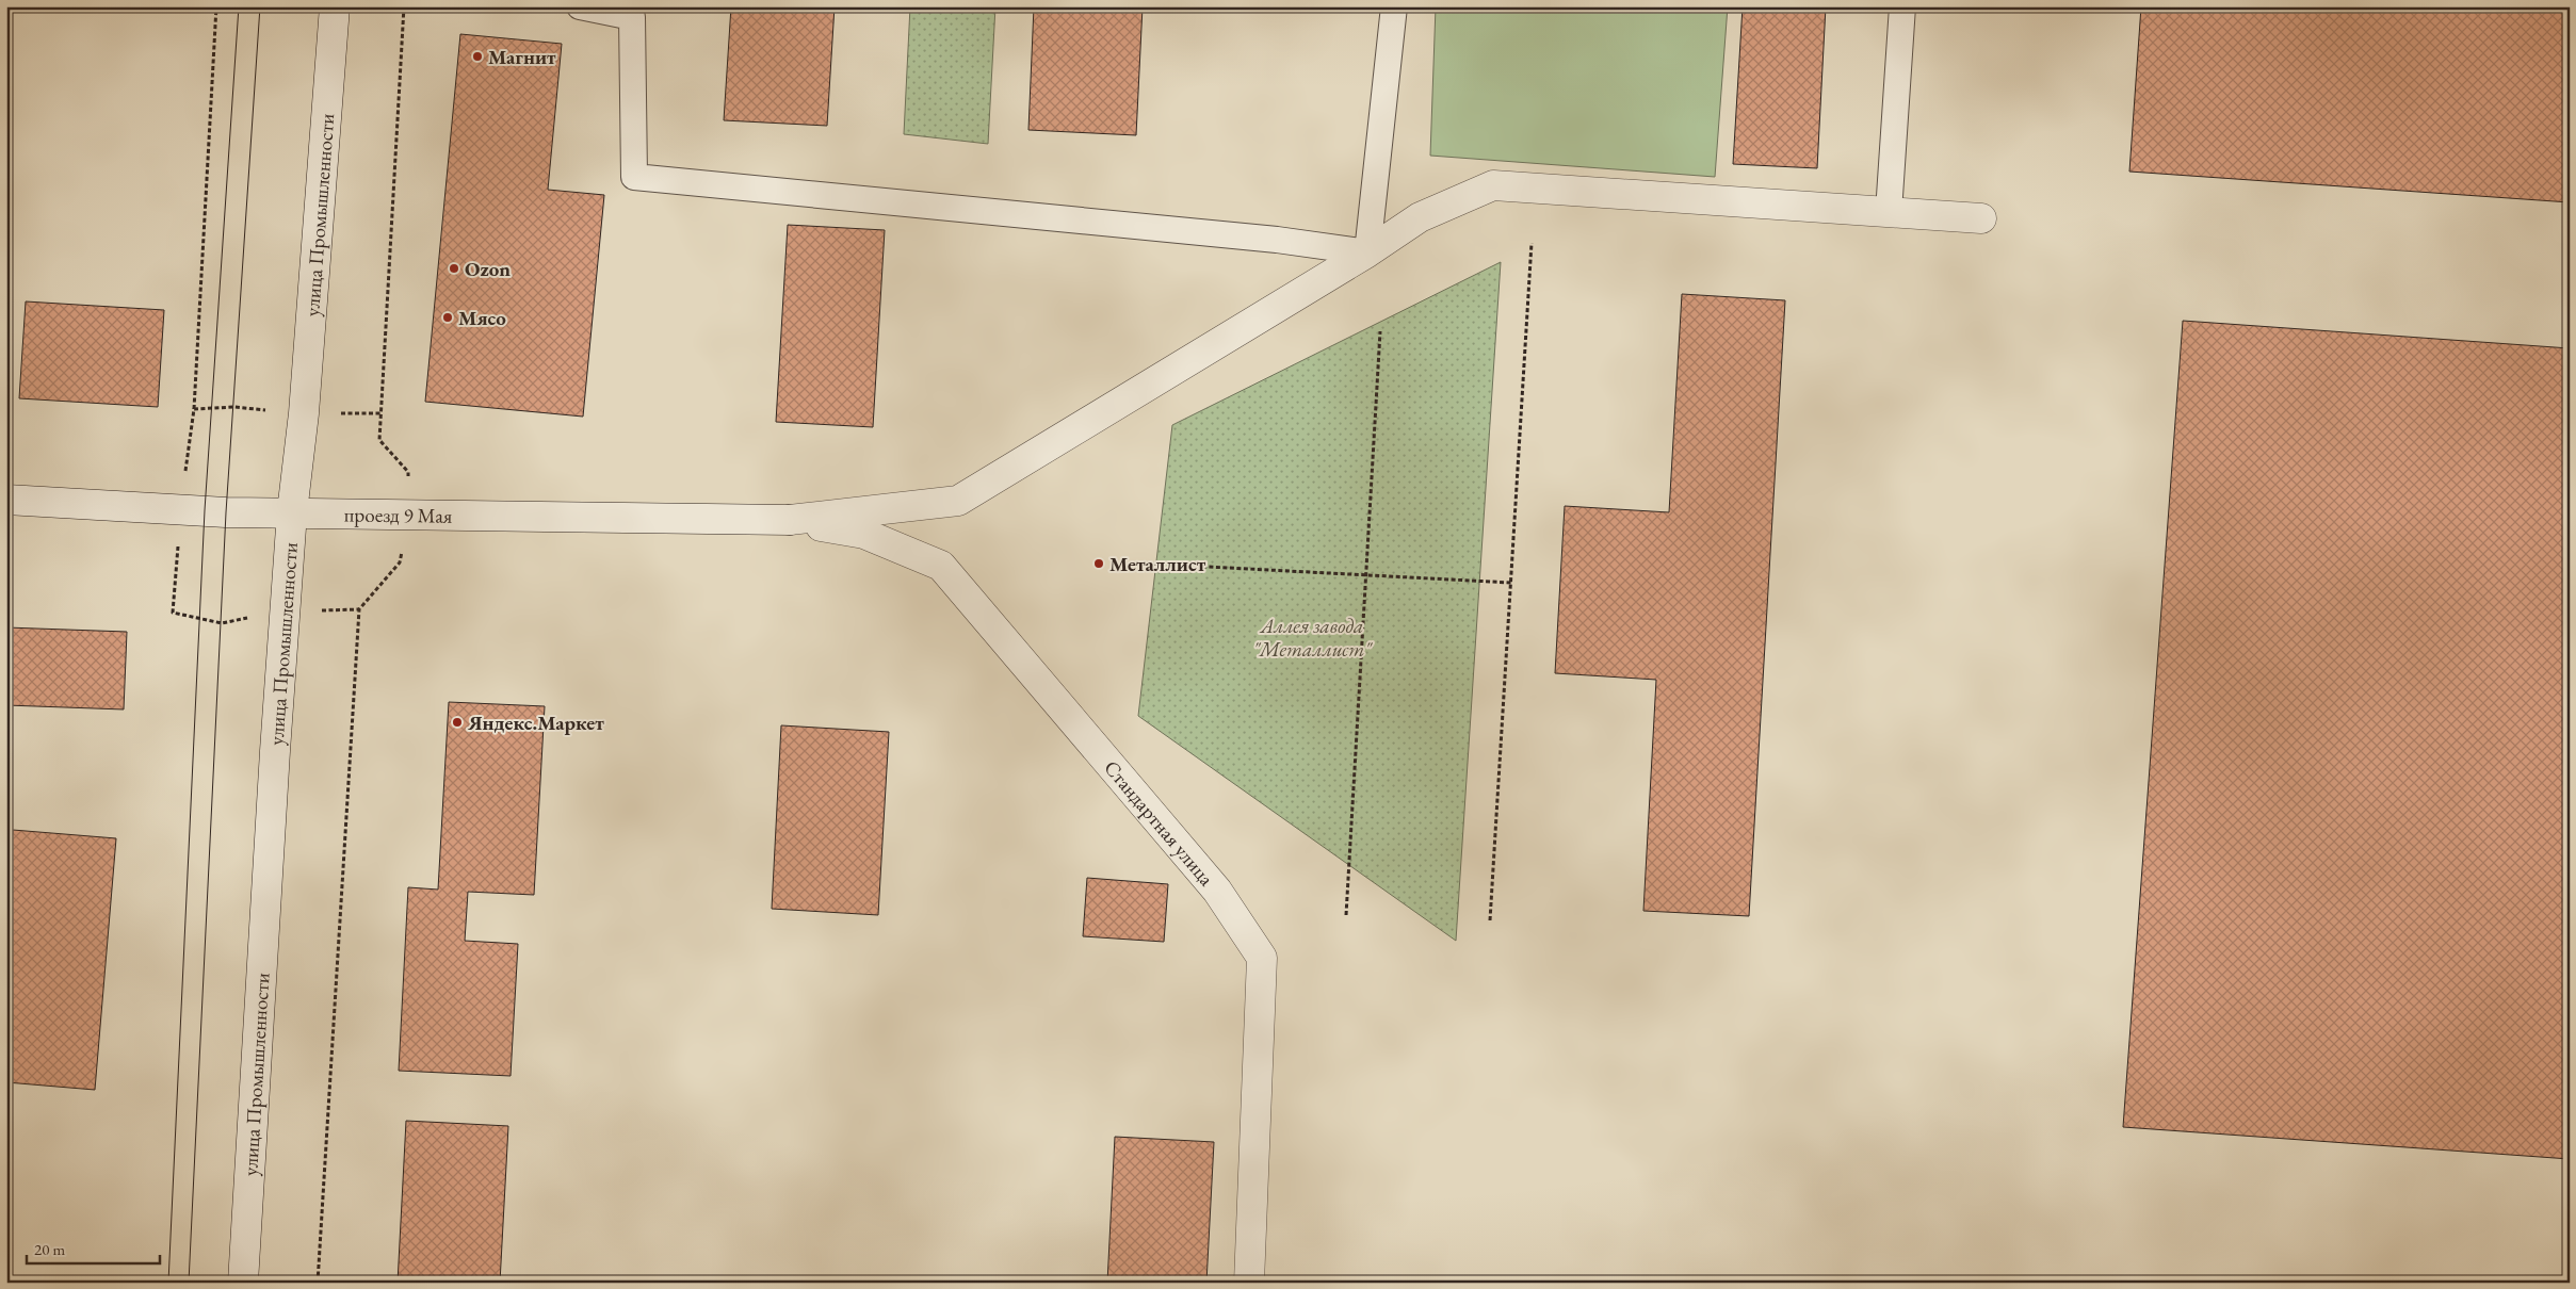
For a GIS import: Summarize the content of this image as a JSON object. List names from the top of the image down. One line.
{"streets":{"street":["улица Промышленности","проезд 9 Мая","Стандартная улица"]},"crossings":[["улица Промышленности","проезд 9 Мая"],["проезд 9 Мая","Стандартная улица"]],"parks":["Аллея завода \"Металлист\""],"places":["Магнит","Ozon","Мясо","Металлист","Яндекс.Маркет"],"scale_bar":"20 m"}
